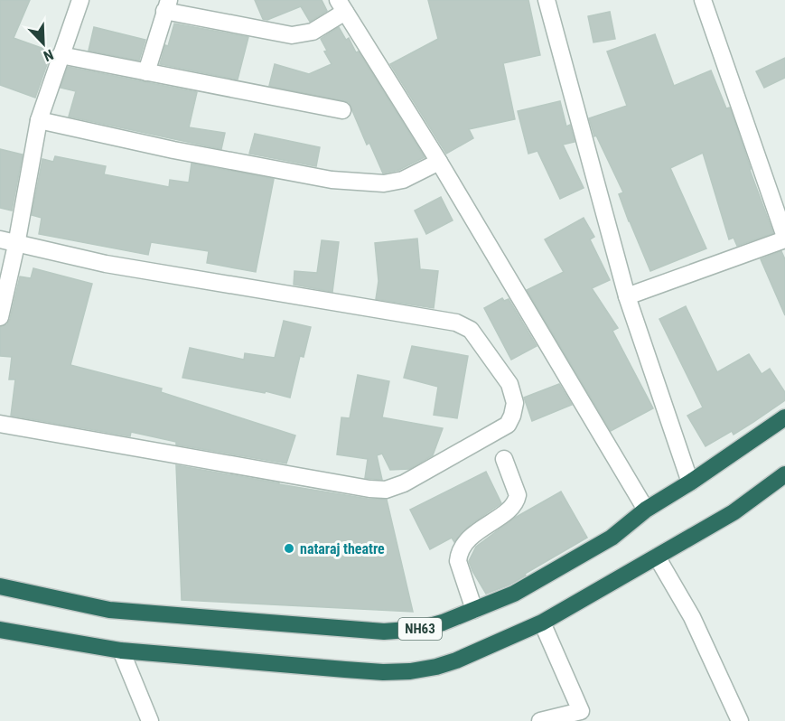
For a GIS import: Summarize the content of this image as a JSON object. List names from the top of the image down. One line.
{"streets":{"highway":["NH63"]},"places":["nataraj theatre"],"north":"bottom right"}
